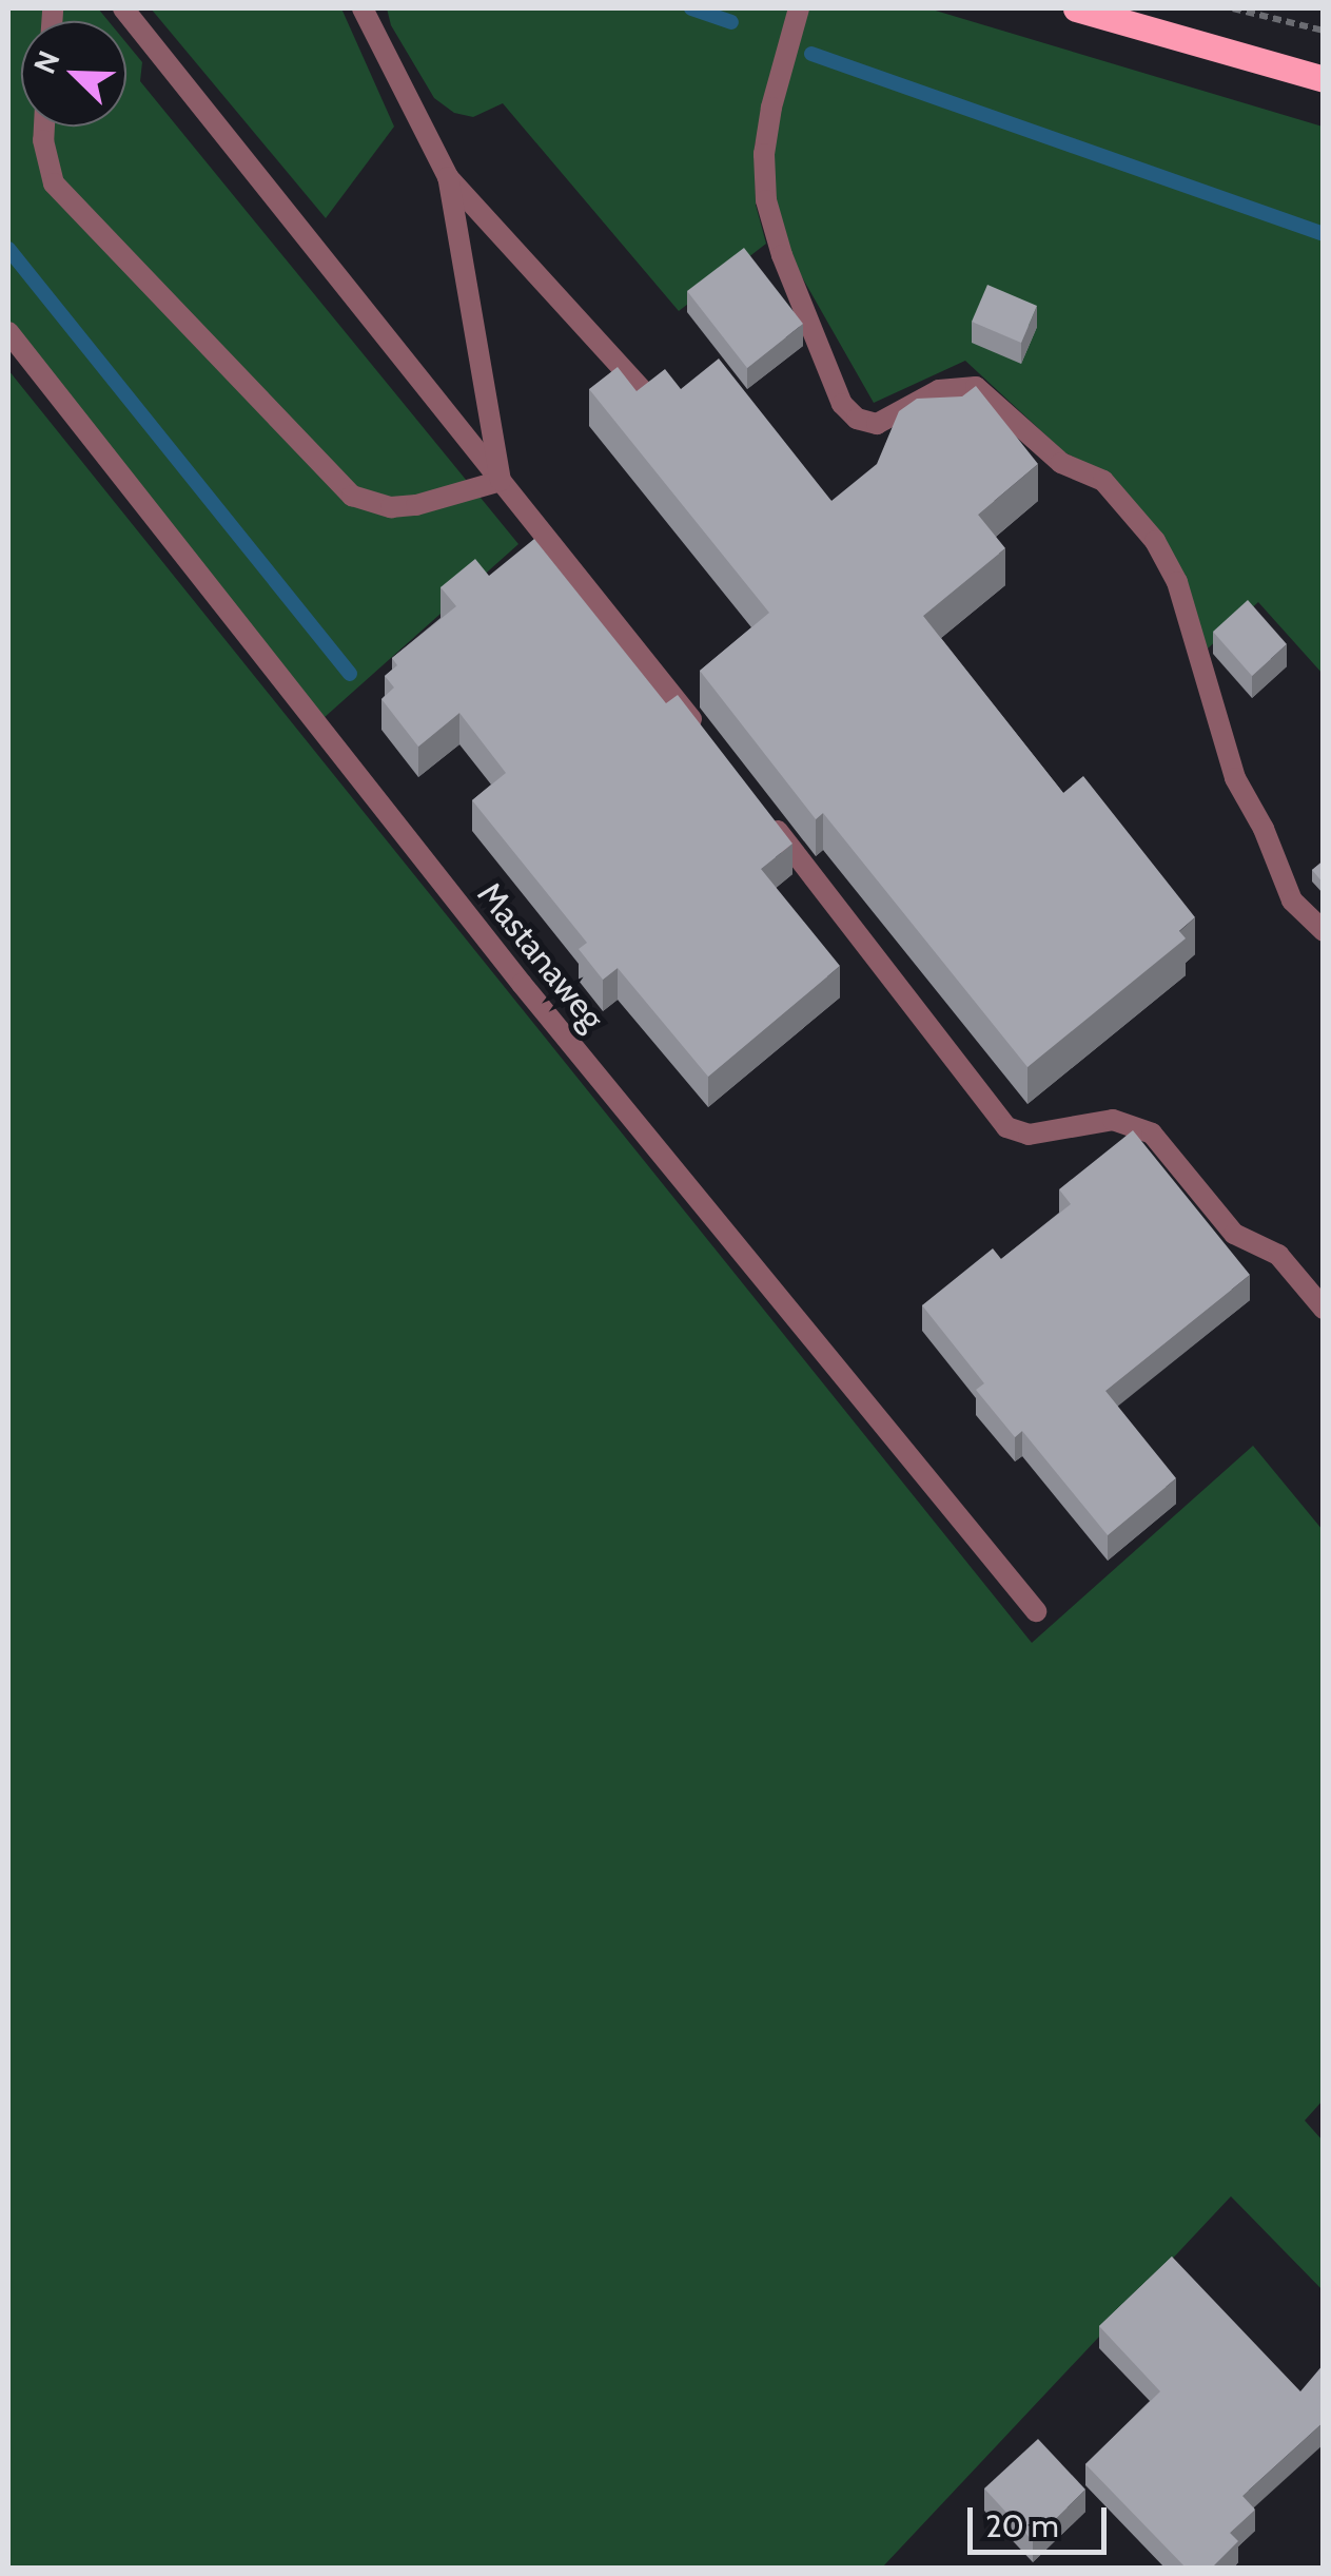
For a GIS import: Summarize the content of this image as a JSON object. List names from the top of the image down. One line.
{"streets":{"street":["Mastanaweg"]},"scale_bar":"20 m","north":"top left"}
